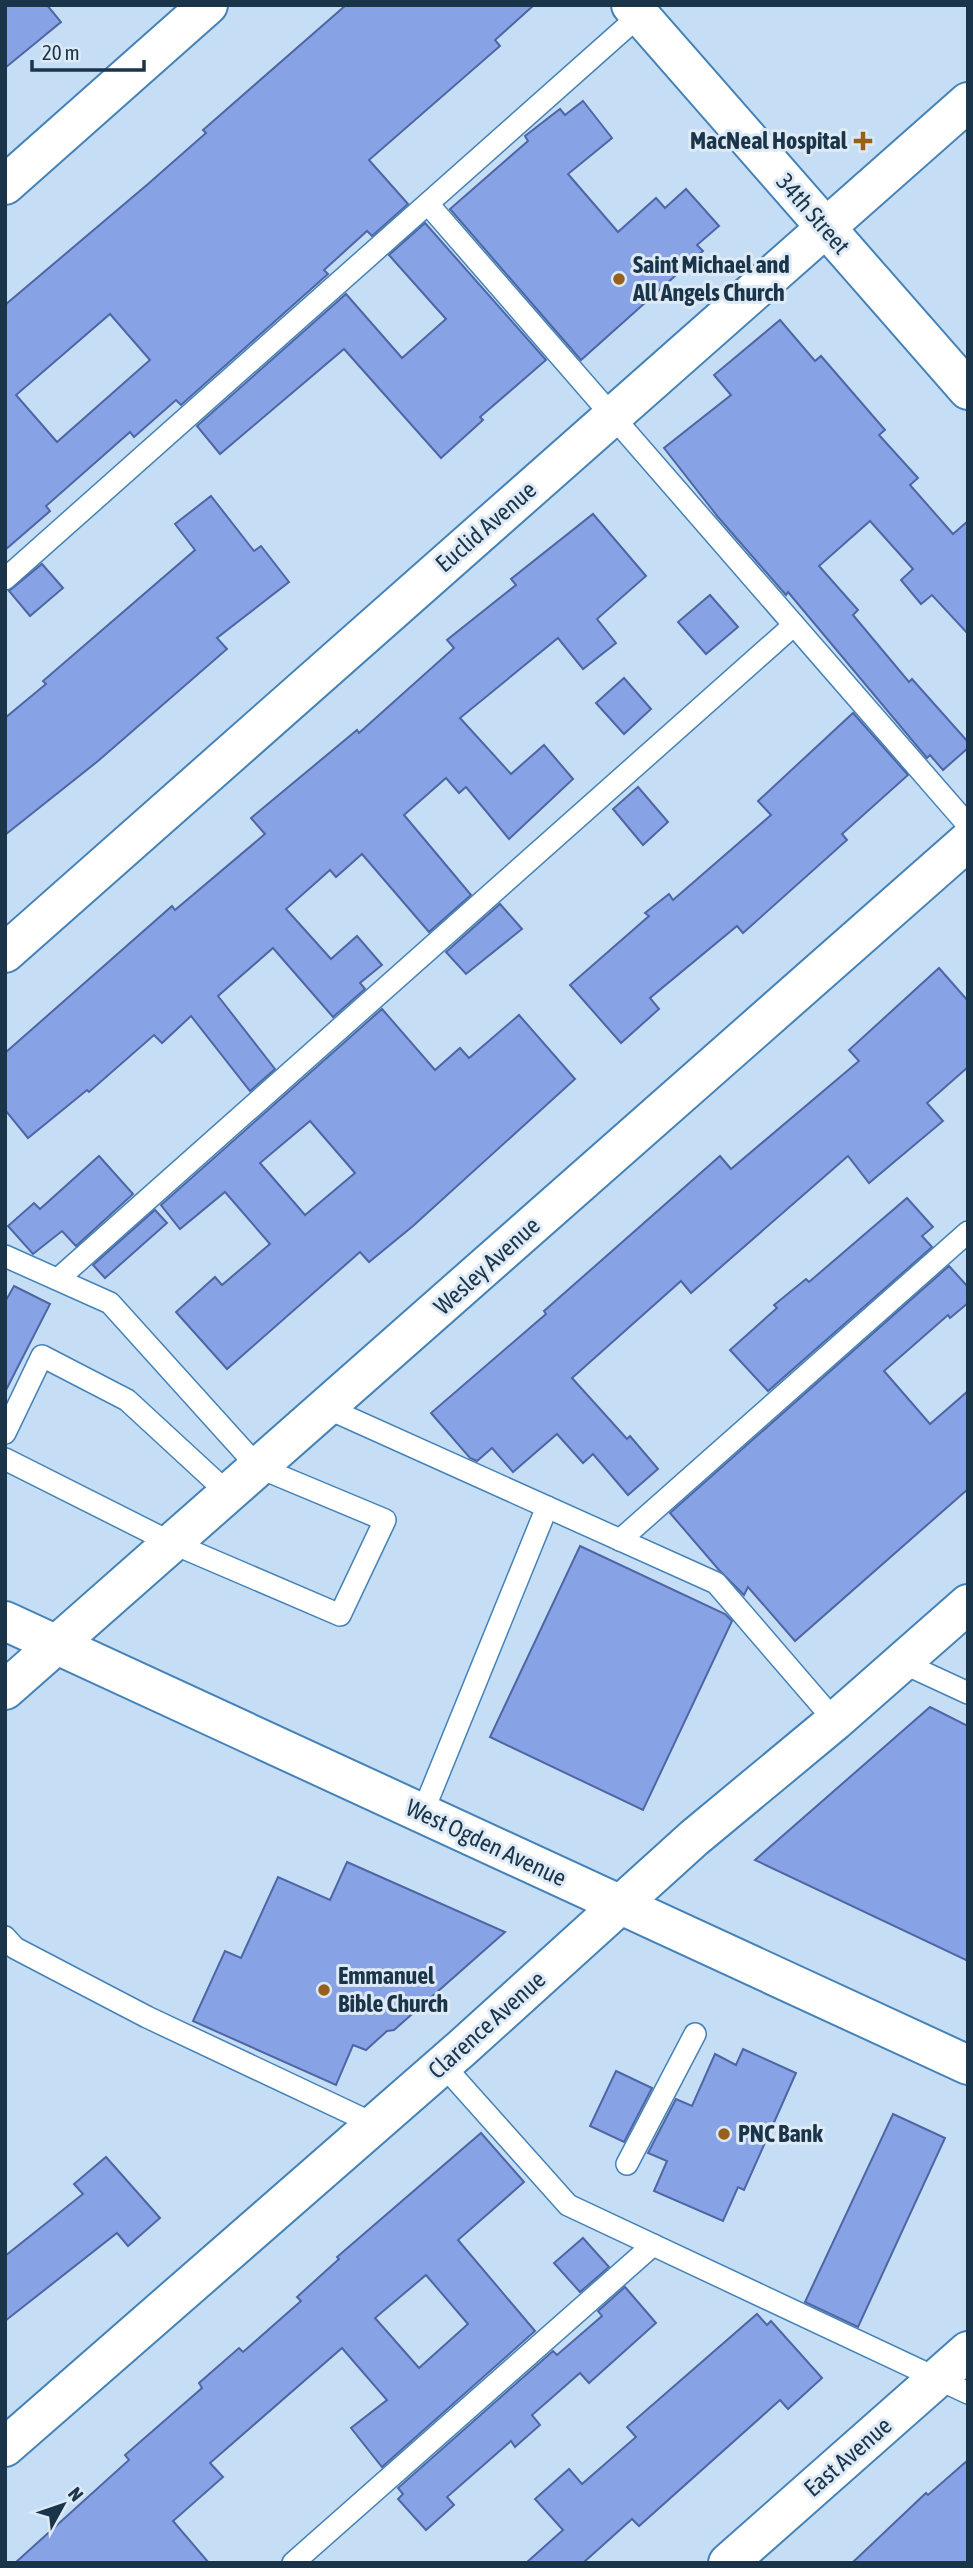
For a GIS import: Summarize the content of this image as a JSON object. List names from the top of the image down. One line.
{"streets":{"street":["34th Street","Euclid Avenue","Wesley Avenue","West Ogden Avenue","Clarence Avenue","East Avenue"]},"crossings":[["34th Street","Euclid Avenue"],["Wesley Avenue","West Ogden Avenue"],["West Ogden Avenue","Clarence Avenue"]],"places":{"health":["MacNeal Hospital"],"other":["Saint Michael and All Angels Church","Emmanuel Bible Church","PNC Bank"]},"scale_bar":"20 m","north":"top right"}
